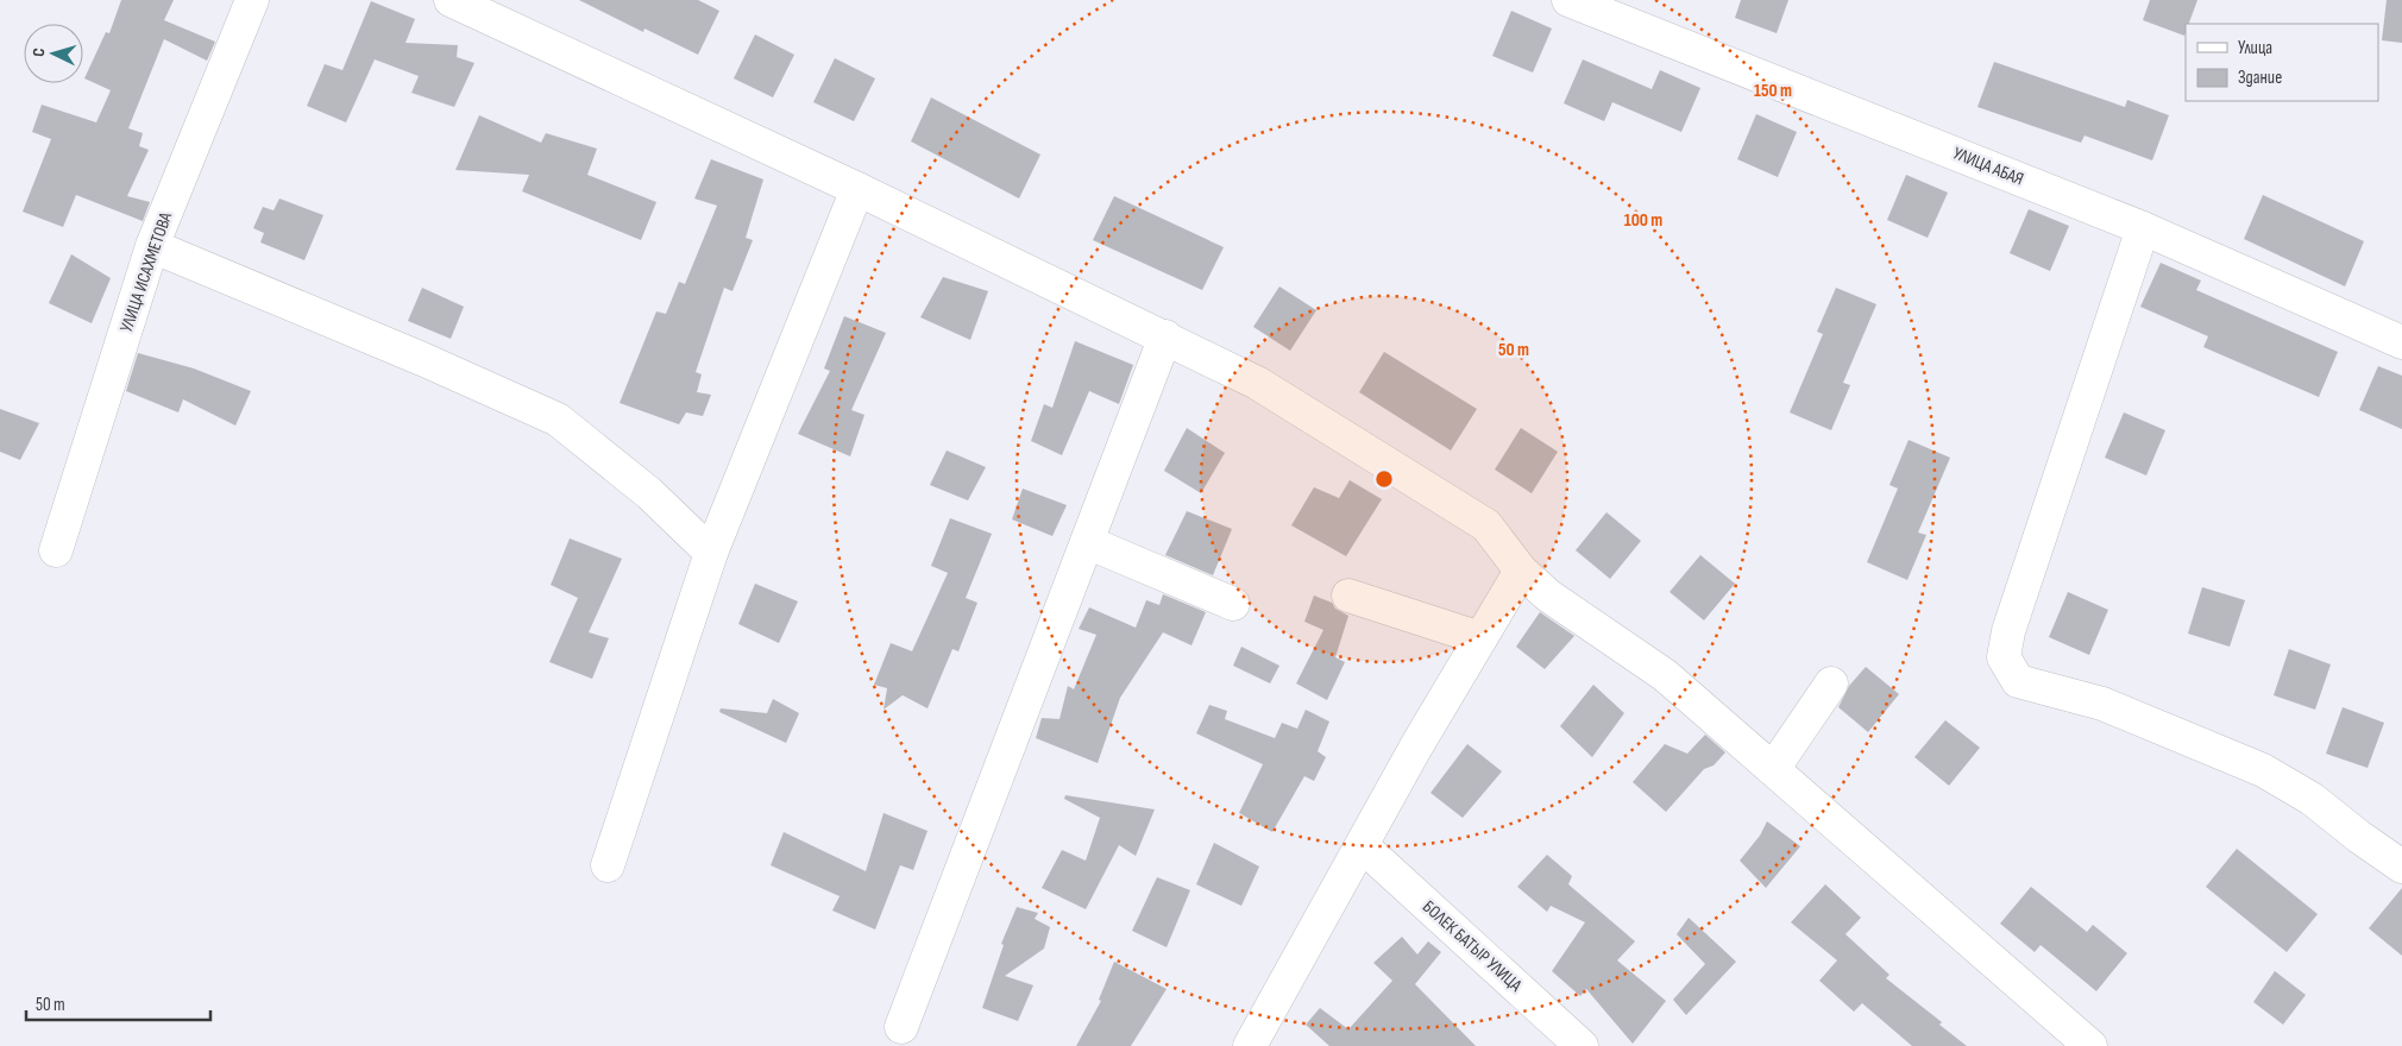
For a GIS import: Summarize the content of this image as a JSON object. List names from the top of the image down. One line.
{"streets":{"street":["УЛИЦА АБАЯ","УЛИЦА ИСАХМЕТОВА","БОЛЕК БАТЫР УЛИЦА"]},"legend":["Улица","Здание"],"scale_bar":"50 m","north":"left","rings":["150 m","100 m","50 m"]}
